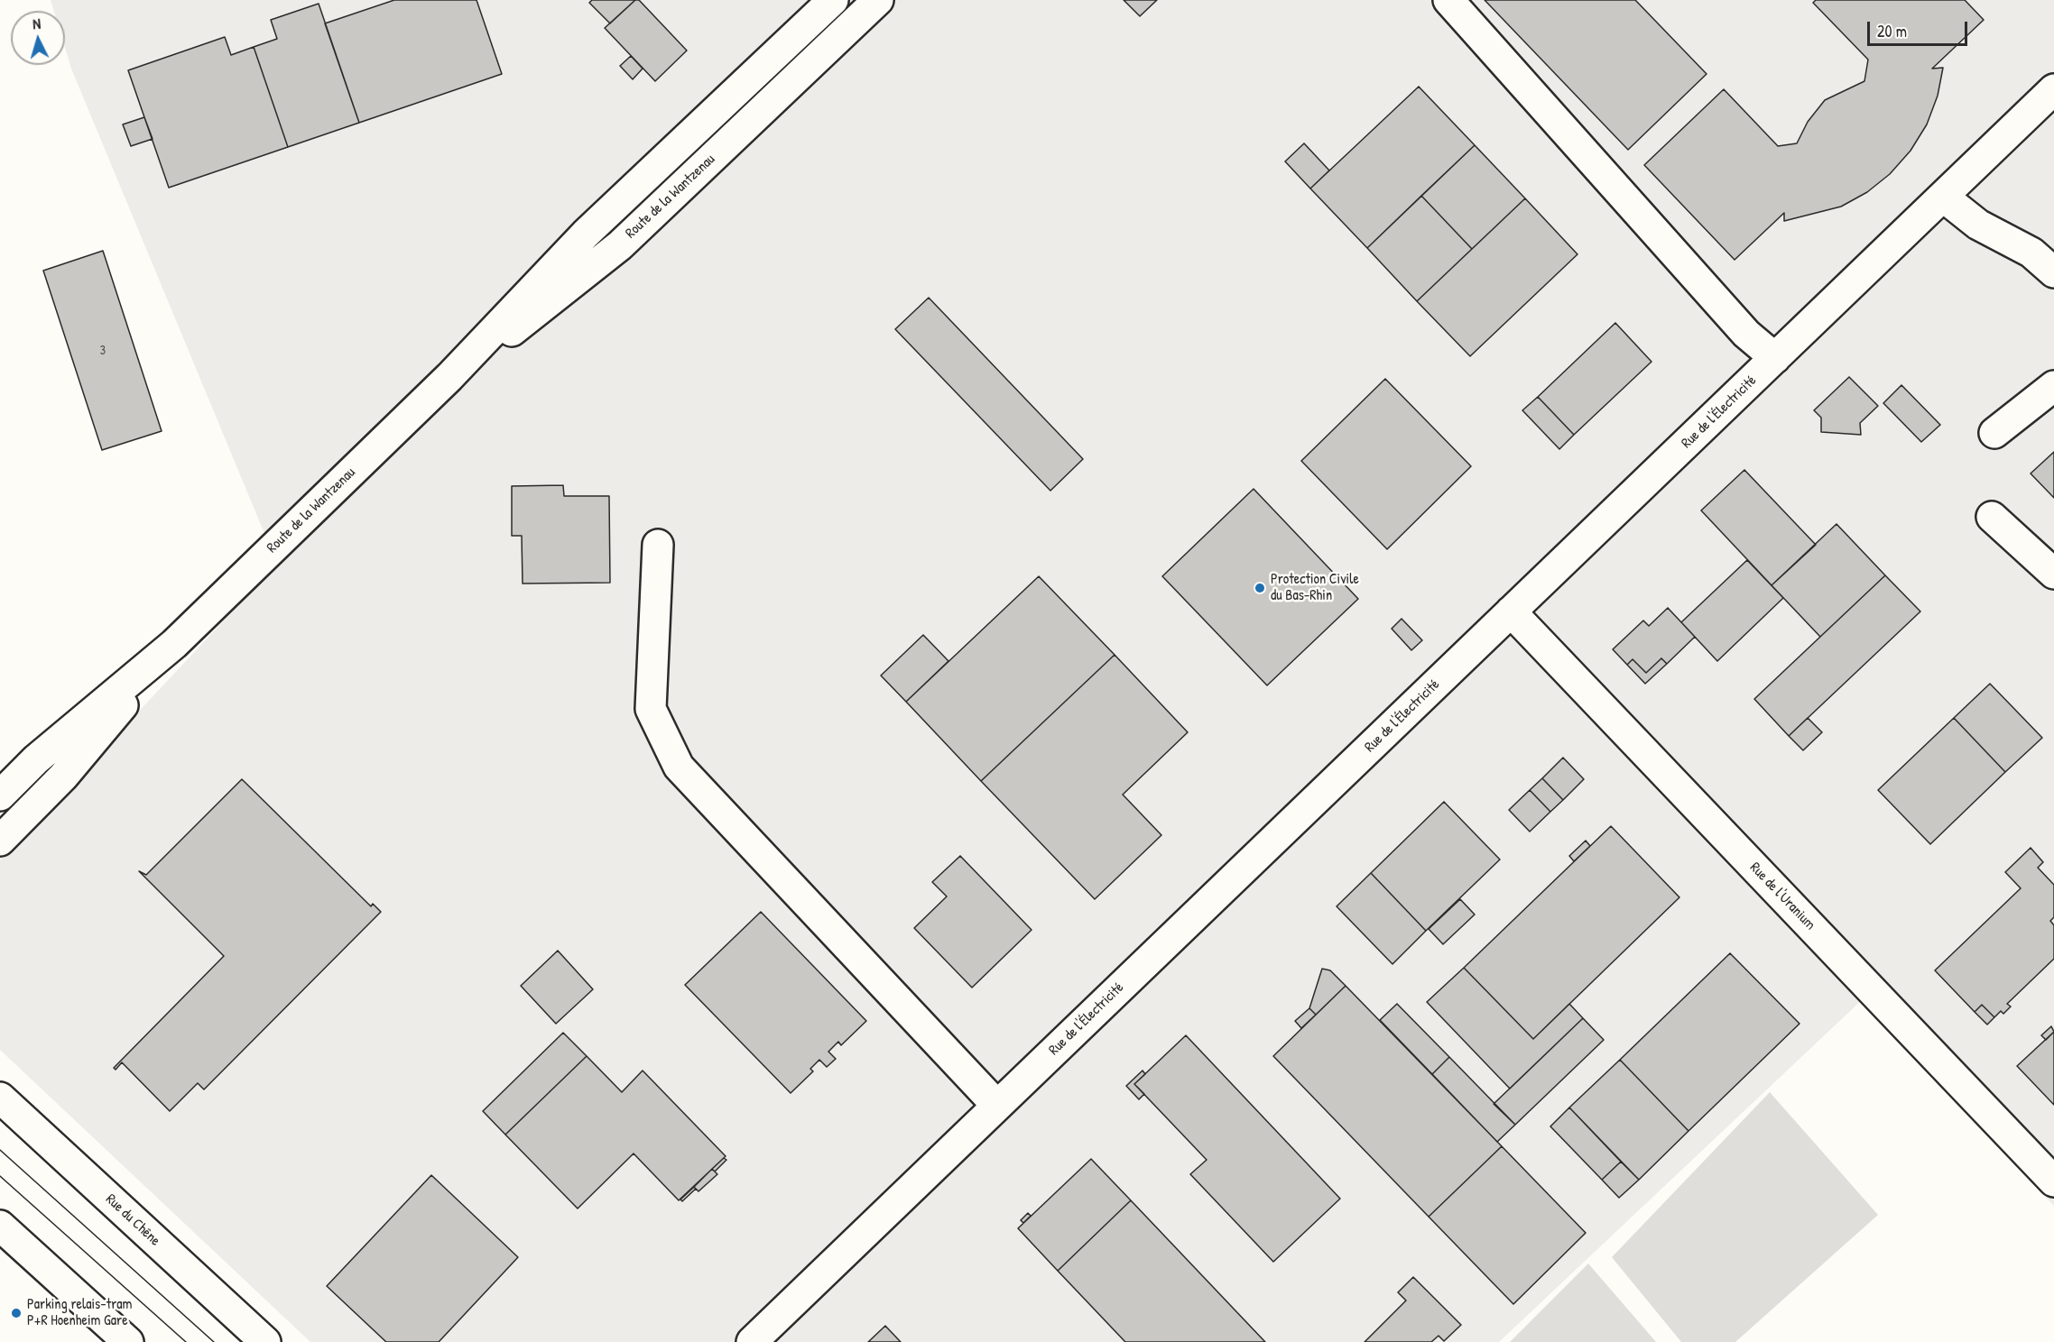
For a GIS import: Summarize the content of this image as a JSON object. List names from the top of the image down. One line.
{"streets":{"street":["Route de la Wantzenau","Rue de l'Électricité","Rue de l'Uranium","Rue du Chêne"]},"crossings":[["Rue de l'Électricité","Rue de l'Uranium"]],"places":["Protection Civile du Bas-Rhin","Parking relais-tram P+R Hoenheim Gare"],"house_numbers":["3"],"scale_bar":"20 m","north":"top"}
